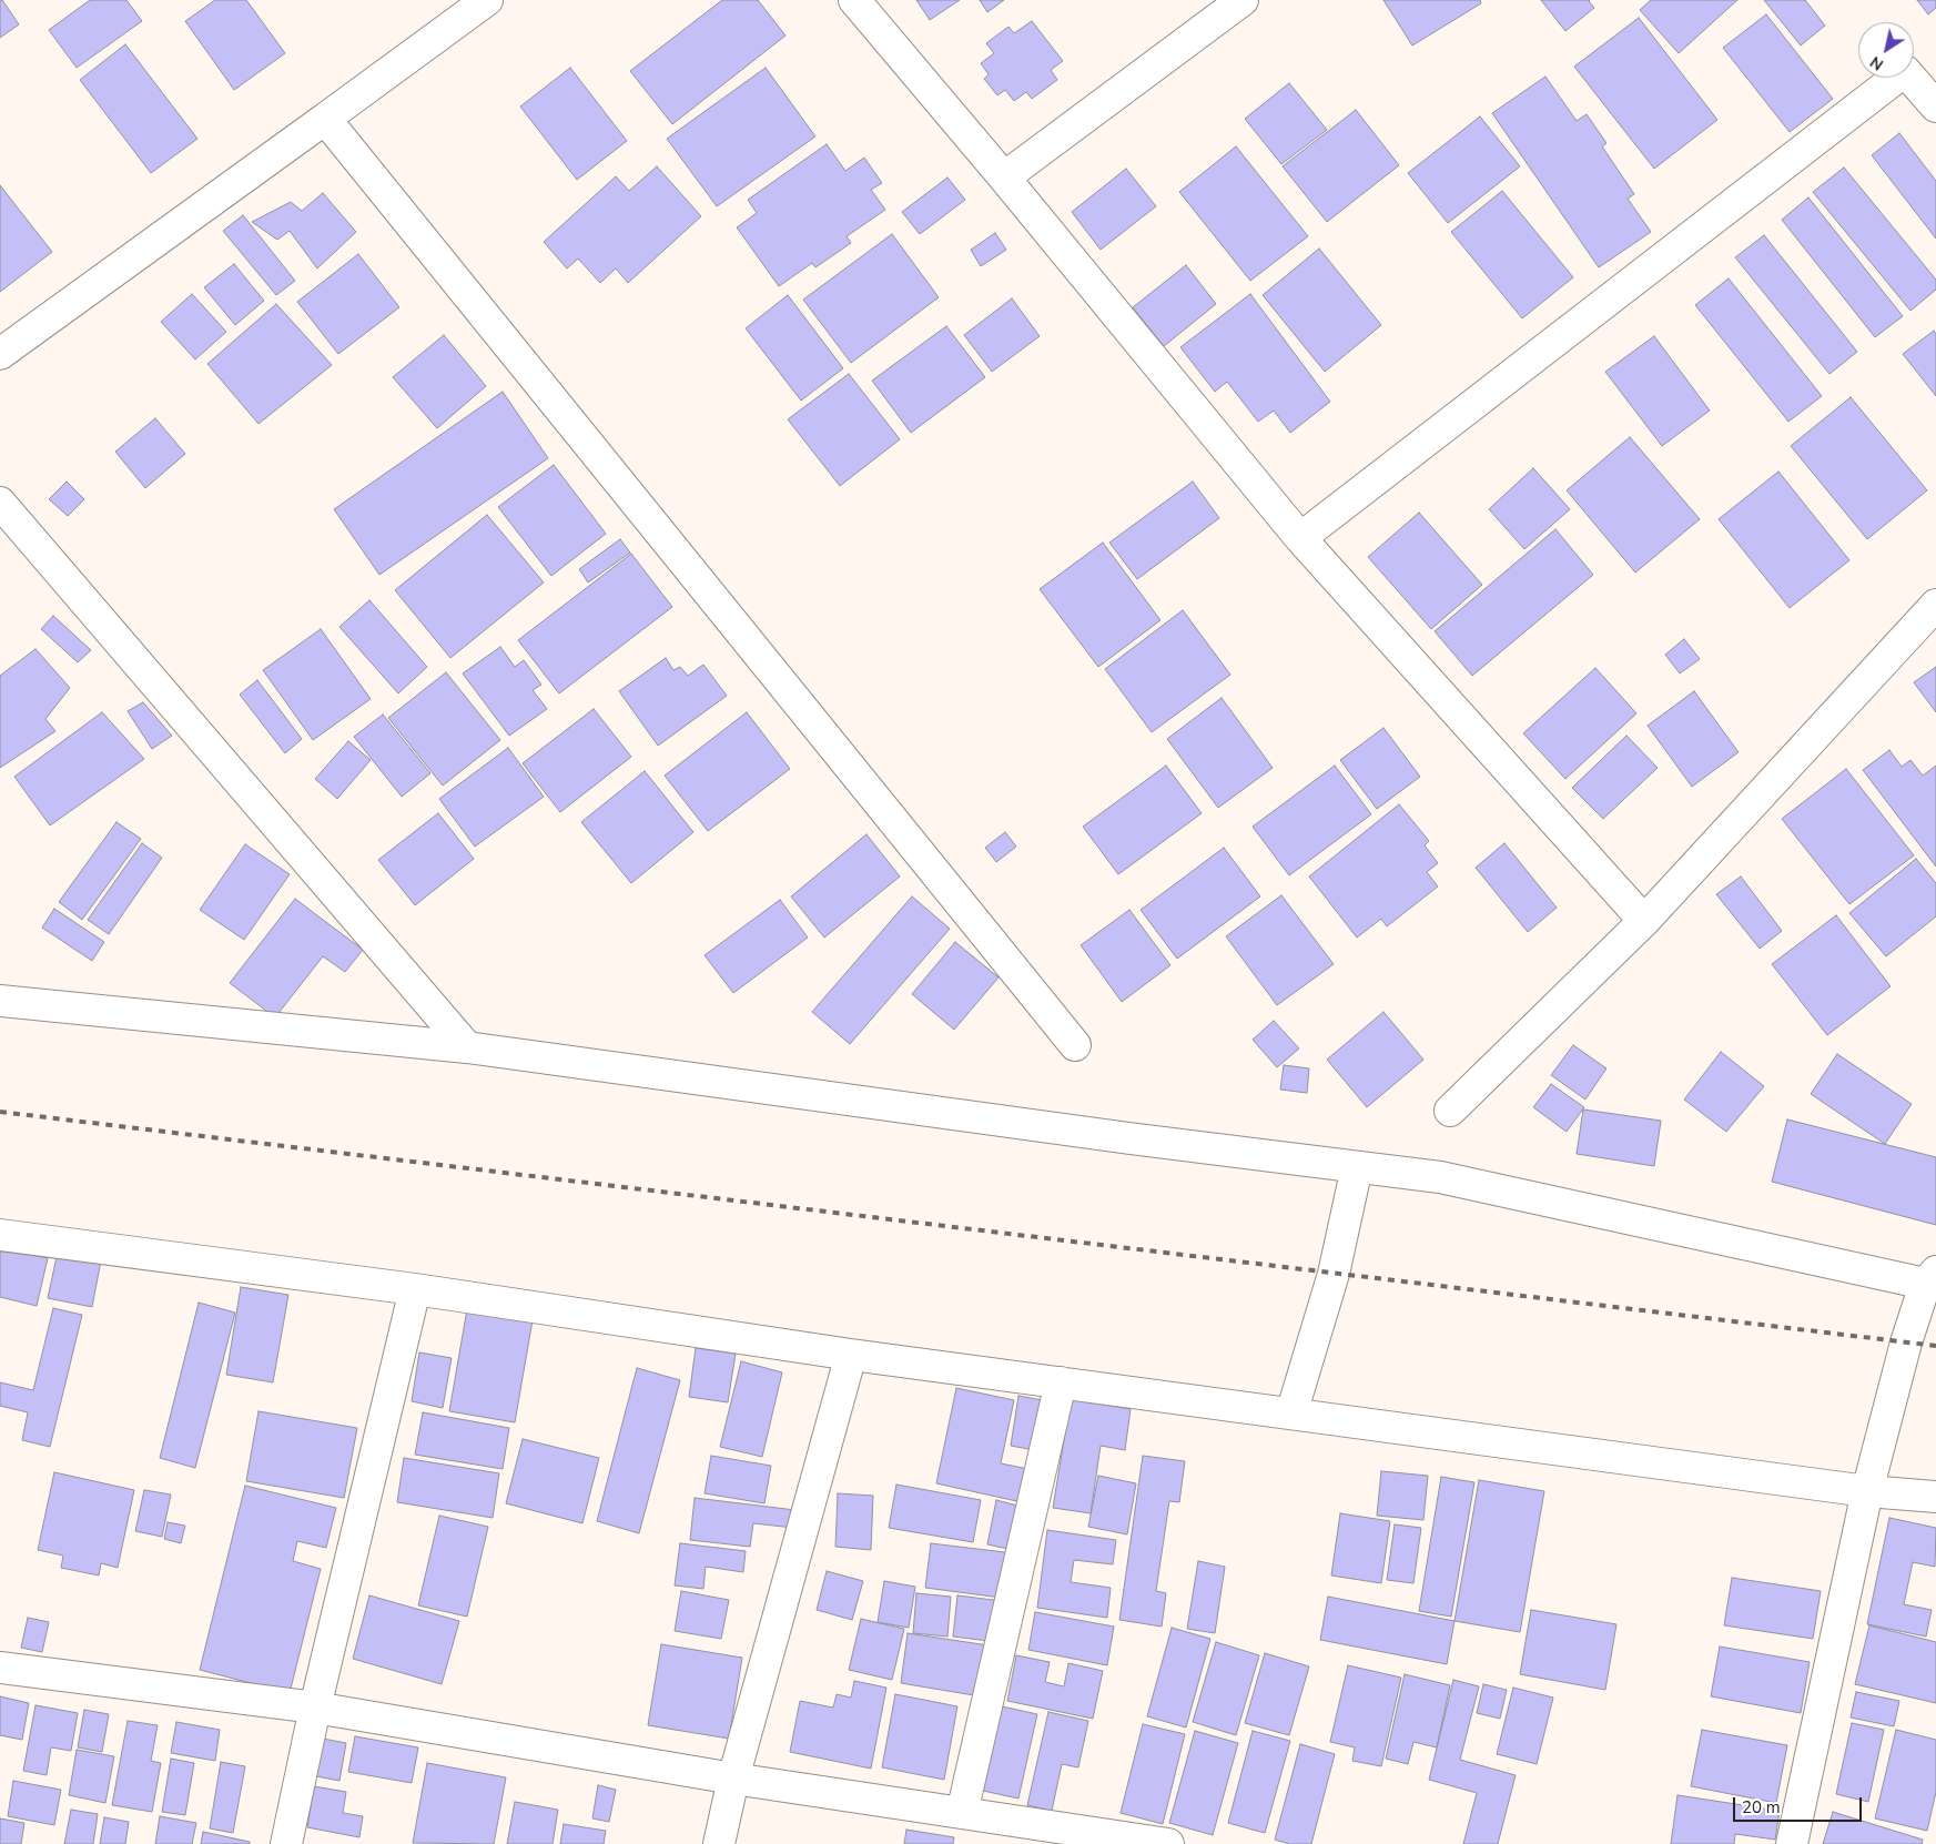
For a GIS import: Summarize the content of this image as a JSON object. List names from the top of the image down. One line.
{"scale_bar":"20 m","north":"bottom left"}
